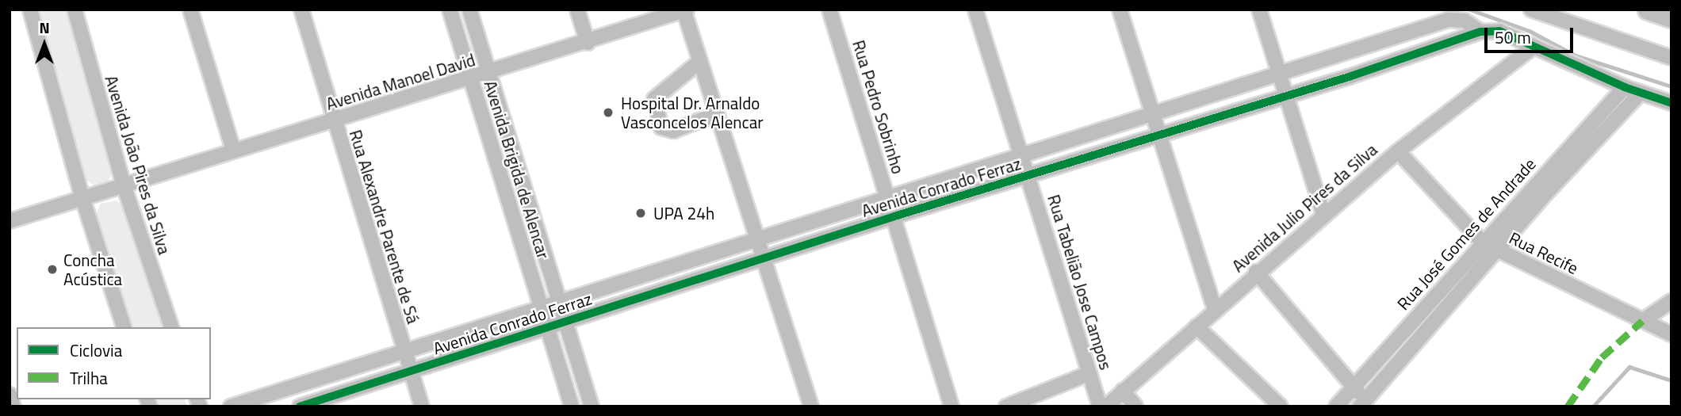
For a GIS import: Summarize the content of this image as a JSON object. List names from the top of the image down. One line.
{"streets":{"street":["Avenida Manoel David","Rua Pedro Sobrinho","Avenida João Pires da Silva","Avenida Brigida de Alencar","Avenida Conrado Ferraz","Avenida Julio Pires da Silva","Rua Alexandre Parente de Sá","Rua José Gomes de Andrade","Rua Recife","Rua Tabelião Jose Campos"]},"crossings":[["Avenida Manoel David","Avenida João Pires da Silva"],["Avenida Manoel David","Avenida Brigida de Alencar"],["Avenida Manoel David","Rua Alexandre Parente de Sá"],["Rua Pedro Sobrinho","Avenida Conrado Ferraz"],["Avenida Brigida de Alencar","Avenida Conrado Ferraz"],["Avenida Conrado Ferraz","Rua Alexandre Parente de Sá"],["Avenida Conrado Ferraz","Rua Tabelião Jose Campos"],["Avenida Julio Pires da Silva","Rua Recife"],["Rua José Gomes de Andrade","Rua Recife"]],"places":["Hospital Dr. Arnaldo Vasconcelos Alencar","UPA 24h","Concha Acústica"],"legend":["Ciclovia","Trilha"],"scale_bar":"50 m","north":"top"}
